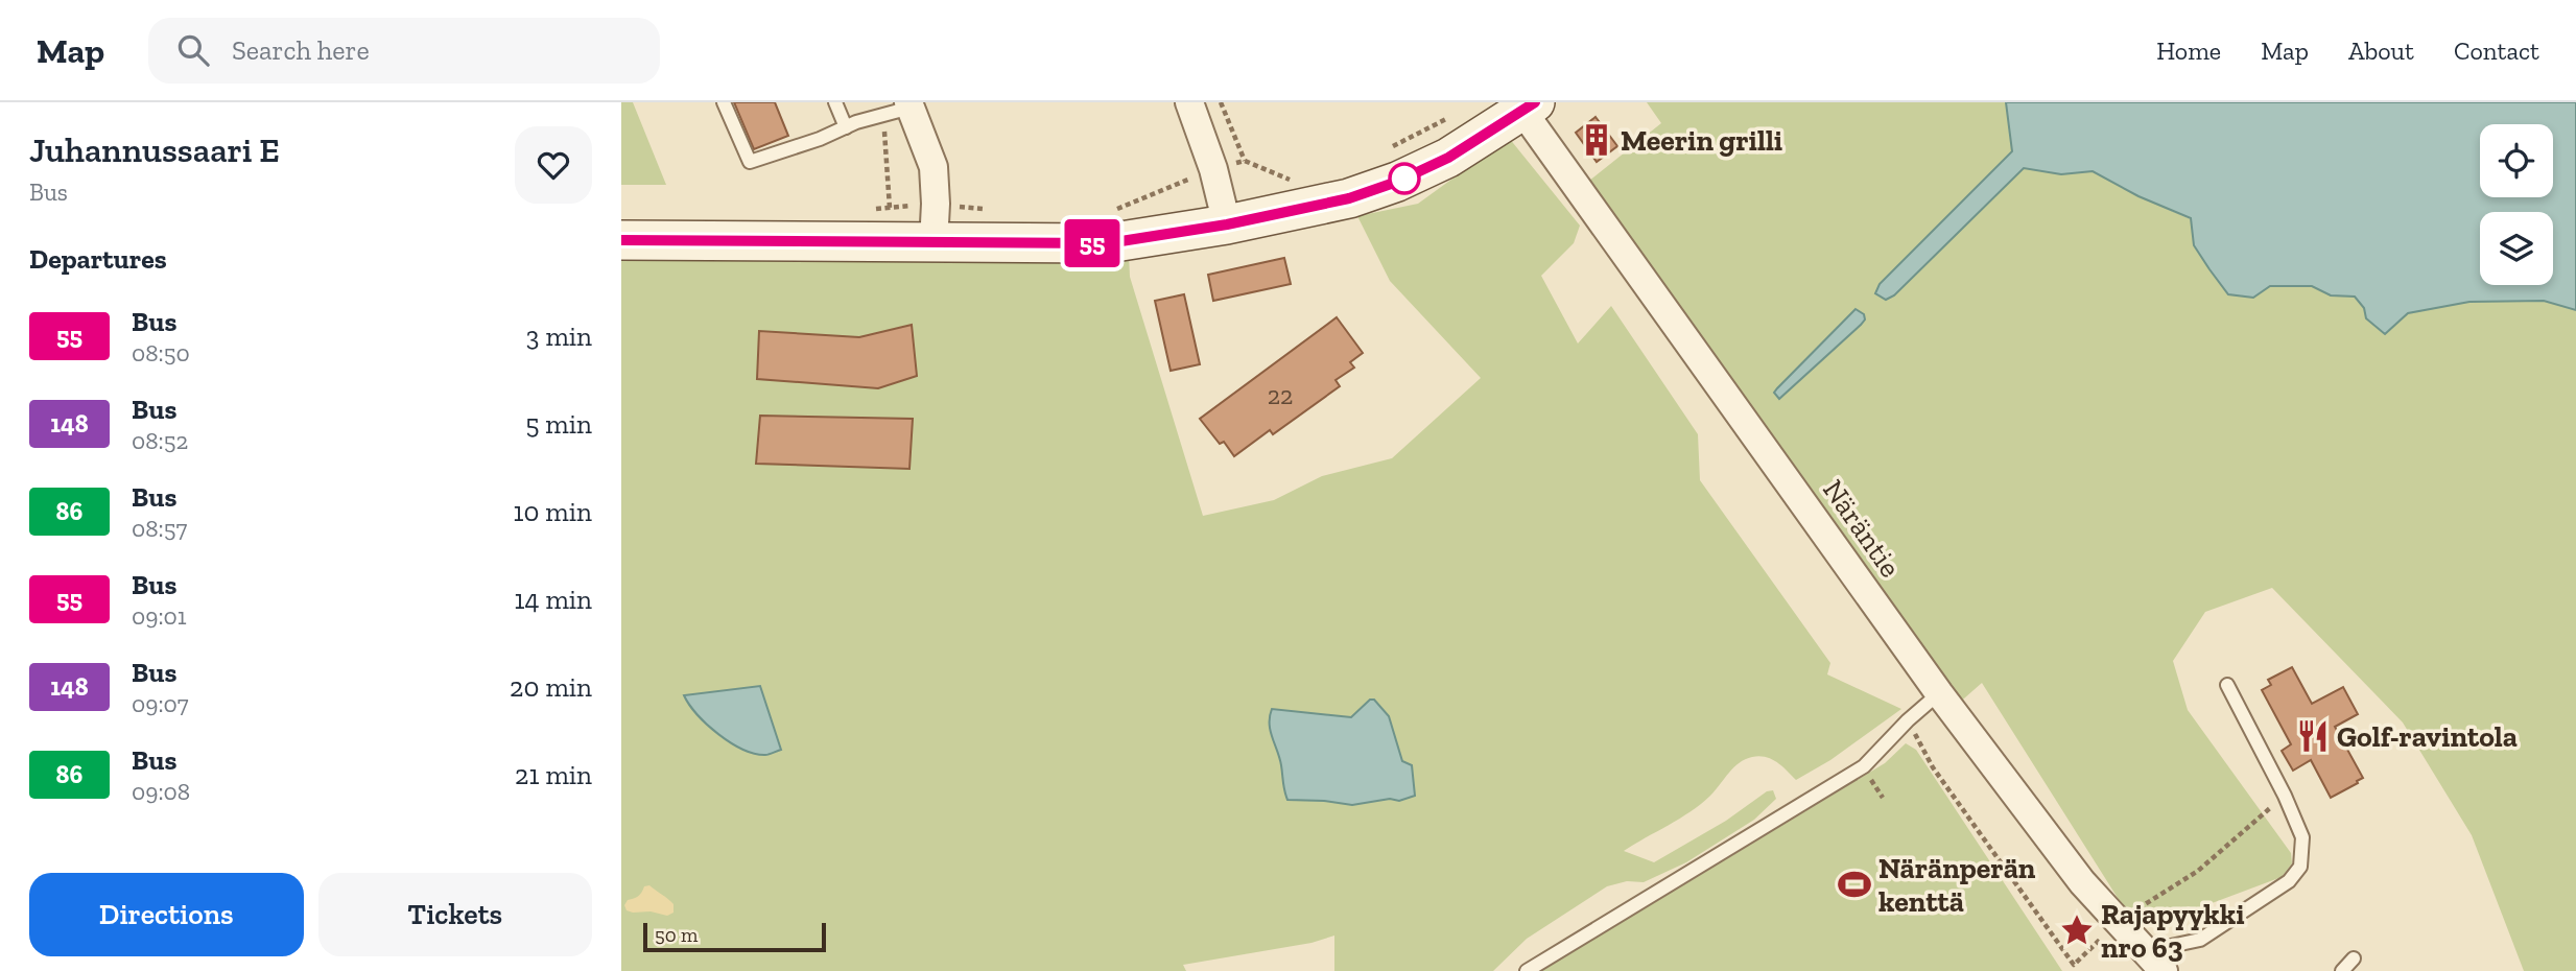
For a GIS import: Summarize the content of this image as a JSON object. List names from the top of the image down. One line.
{"streets":{"street":["Näräntie"]},"places":{"building":["Meerin grilli"],"restaurant":["Golf-ravintola"],"sports":["Näränperän kenttä"],"place":["Rajapyykki nro 63"]},"lines":["bus line 55"],"house_numbers":["22"],"scale_bar":"50 m","page":{"header":"Map","search":"Search here","nav":["Home","Map","About","Contact"],"heading":[["Juhannussaari E","Bus"],"Departures"],"on_map":"55","list":[{"mark":"55","name":"Bus","note":"08:50","value":"3 min"},{"mark":"148","name":"Bus","note":"08:52","value":"5 min"},{"mark":"86","name":"Bus","note":"08:57","value":"10 min"},{"mark":"55","name":"Bus","note":"09:01","value":"14 min"},{"mark":"148","name":"Bus","note":"09:07","value":"20 min"},{"mark":"86","name":"Bus","note":"09:08","value":"21 min"}],"buttons":["Directions","Tickets"],"scale":"50 m"}}
